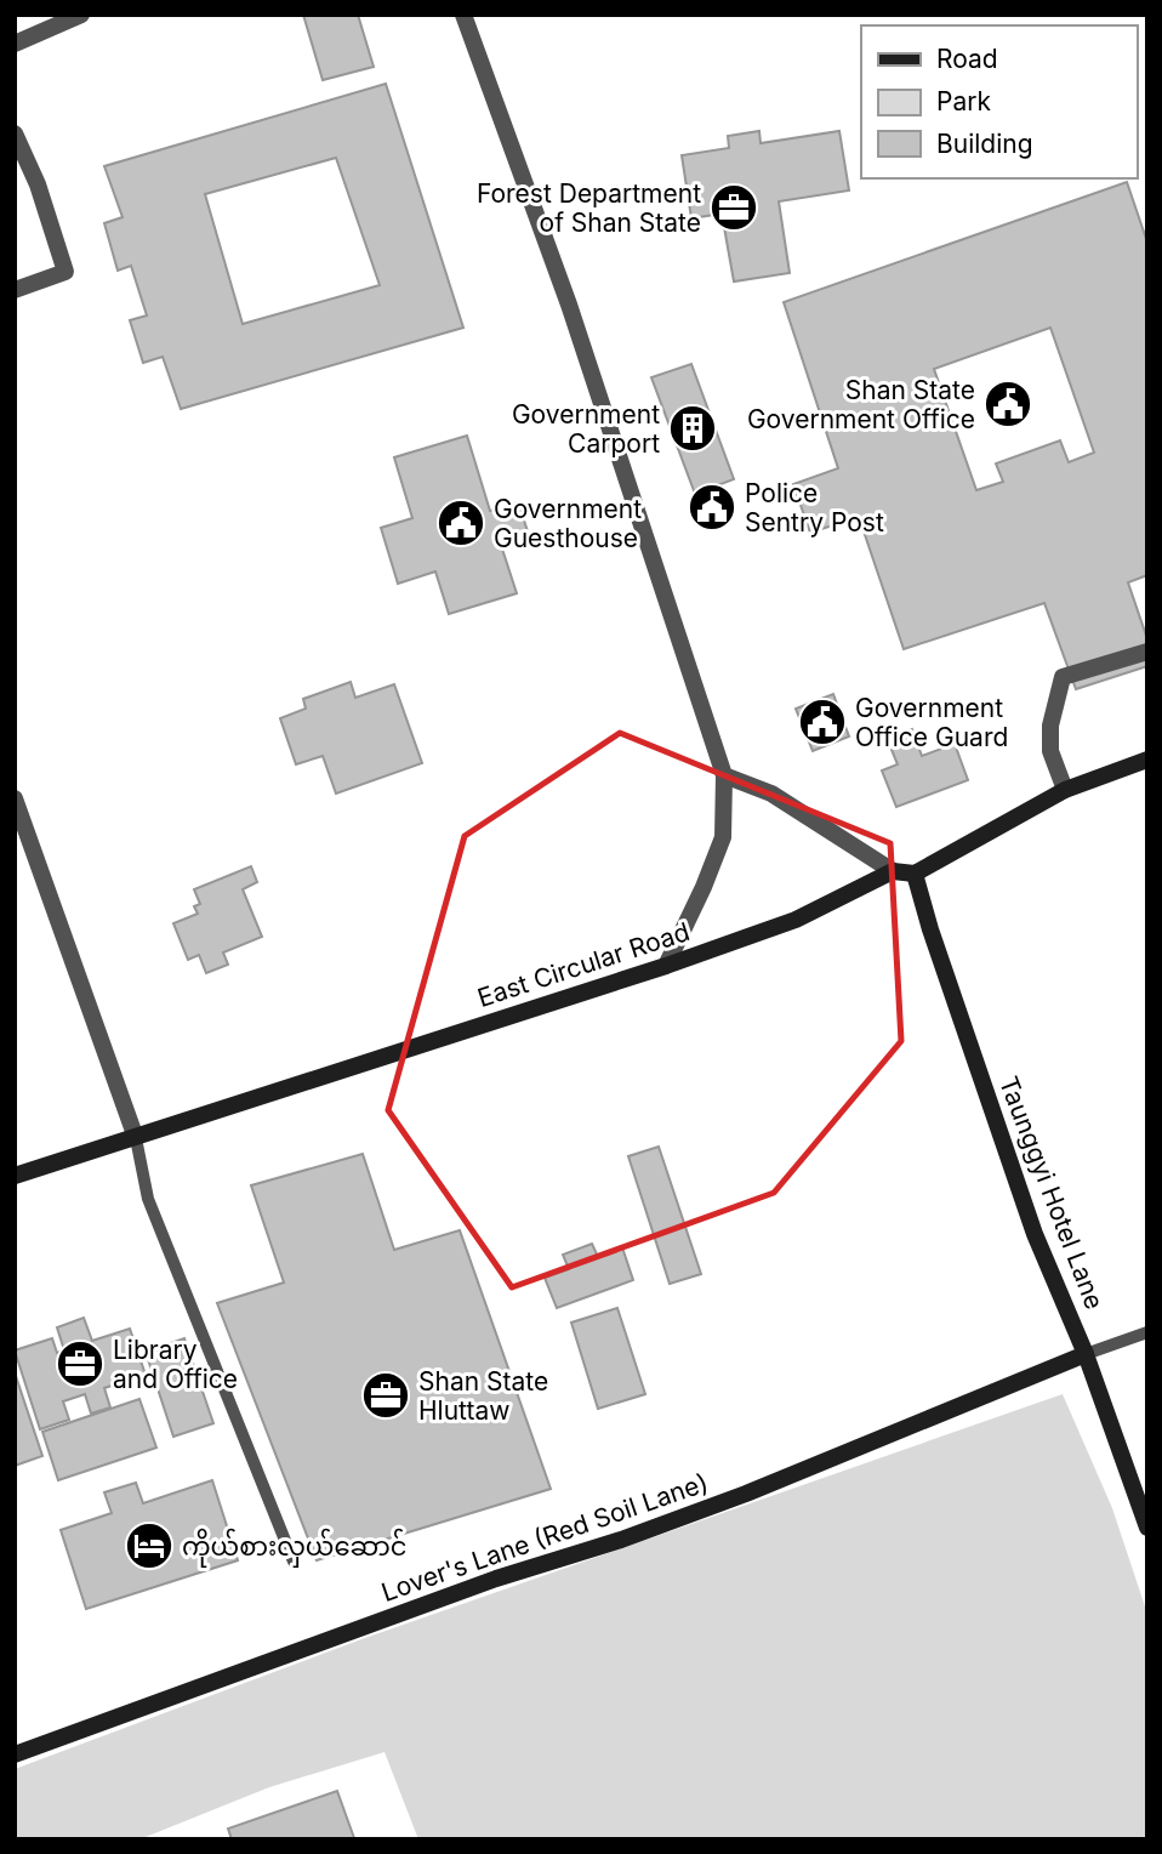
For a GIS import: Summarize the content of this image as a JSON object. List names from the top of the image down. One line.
{"streets":{"street":["East Circular Road","Taunggyi Hotel Lane","Lover's Lane (Red Soil Lane)"]},"crossings":[["Taunggyi Hotel Lane","Lover's Lane (Red Soil Lane)"]],"places":{"office":["Forest Department of Shan State","Library and Office","Shan State Hluttaw"],"public building":["Shan State Government Office","Police Sentry Post","Government Guesthouse","Government Office Guard"],"building":["Government Carport"],"hotel":["ကိုယ်စားလှယ်ဆောင်"]},"legend":["Road","Park","Building"]}
